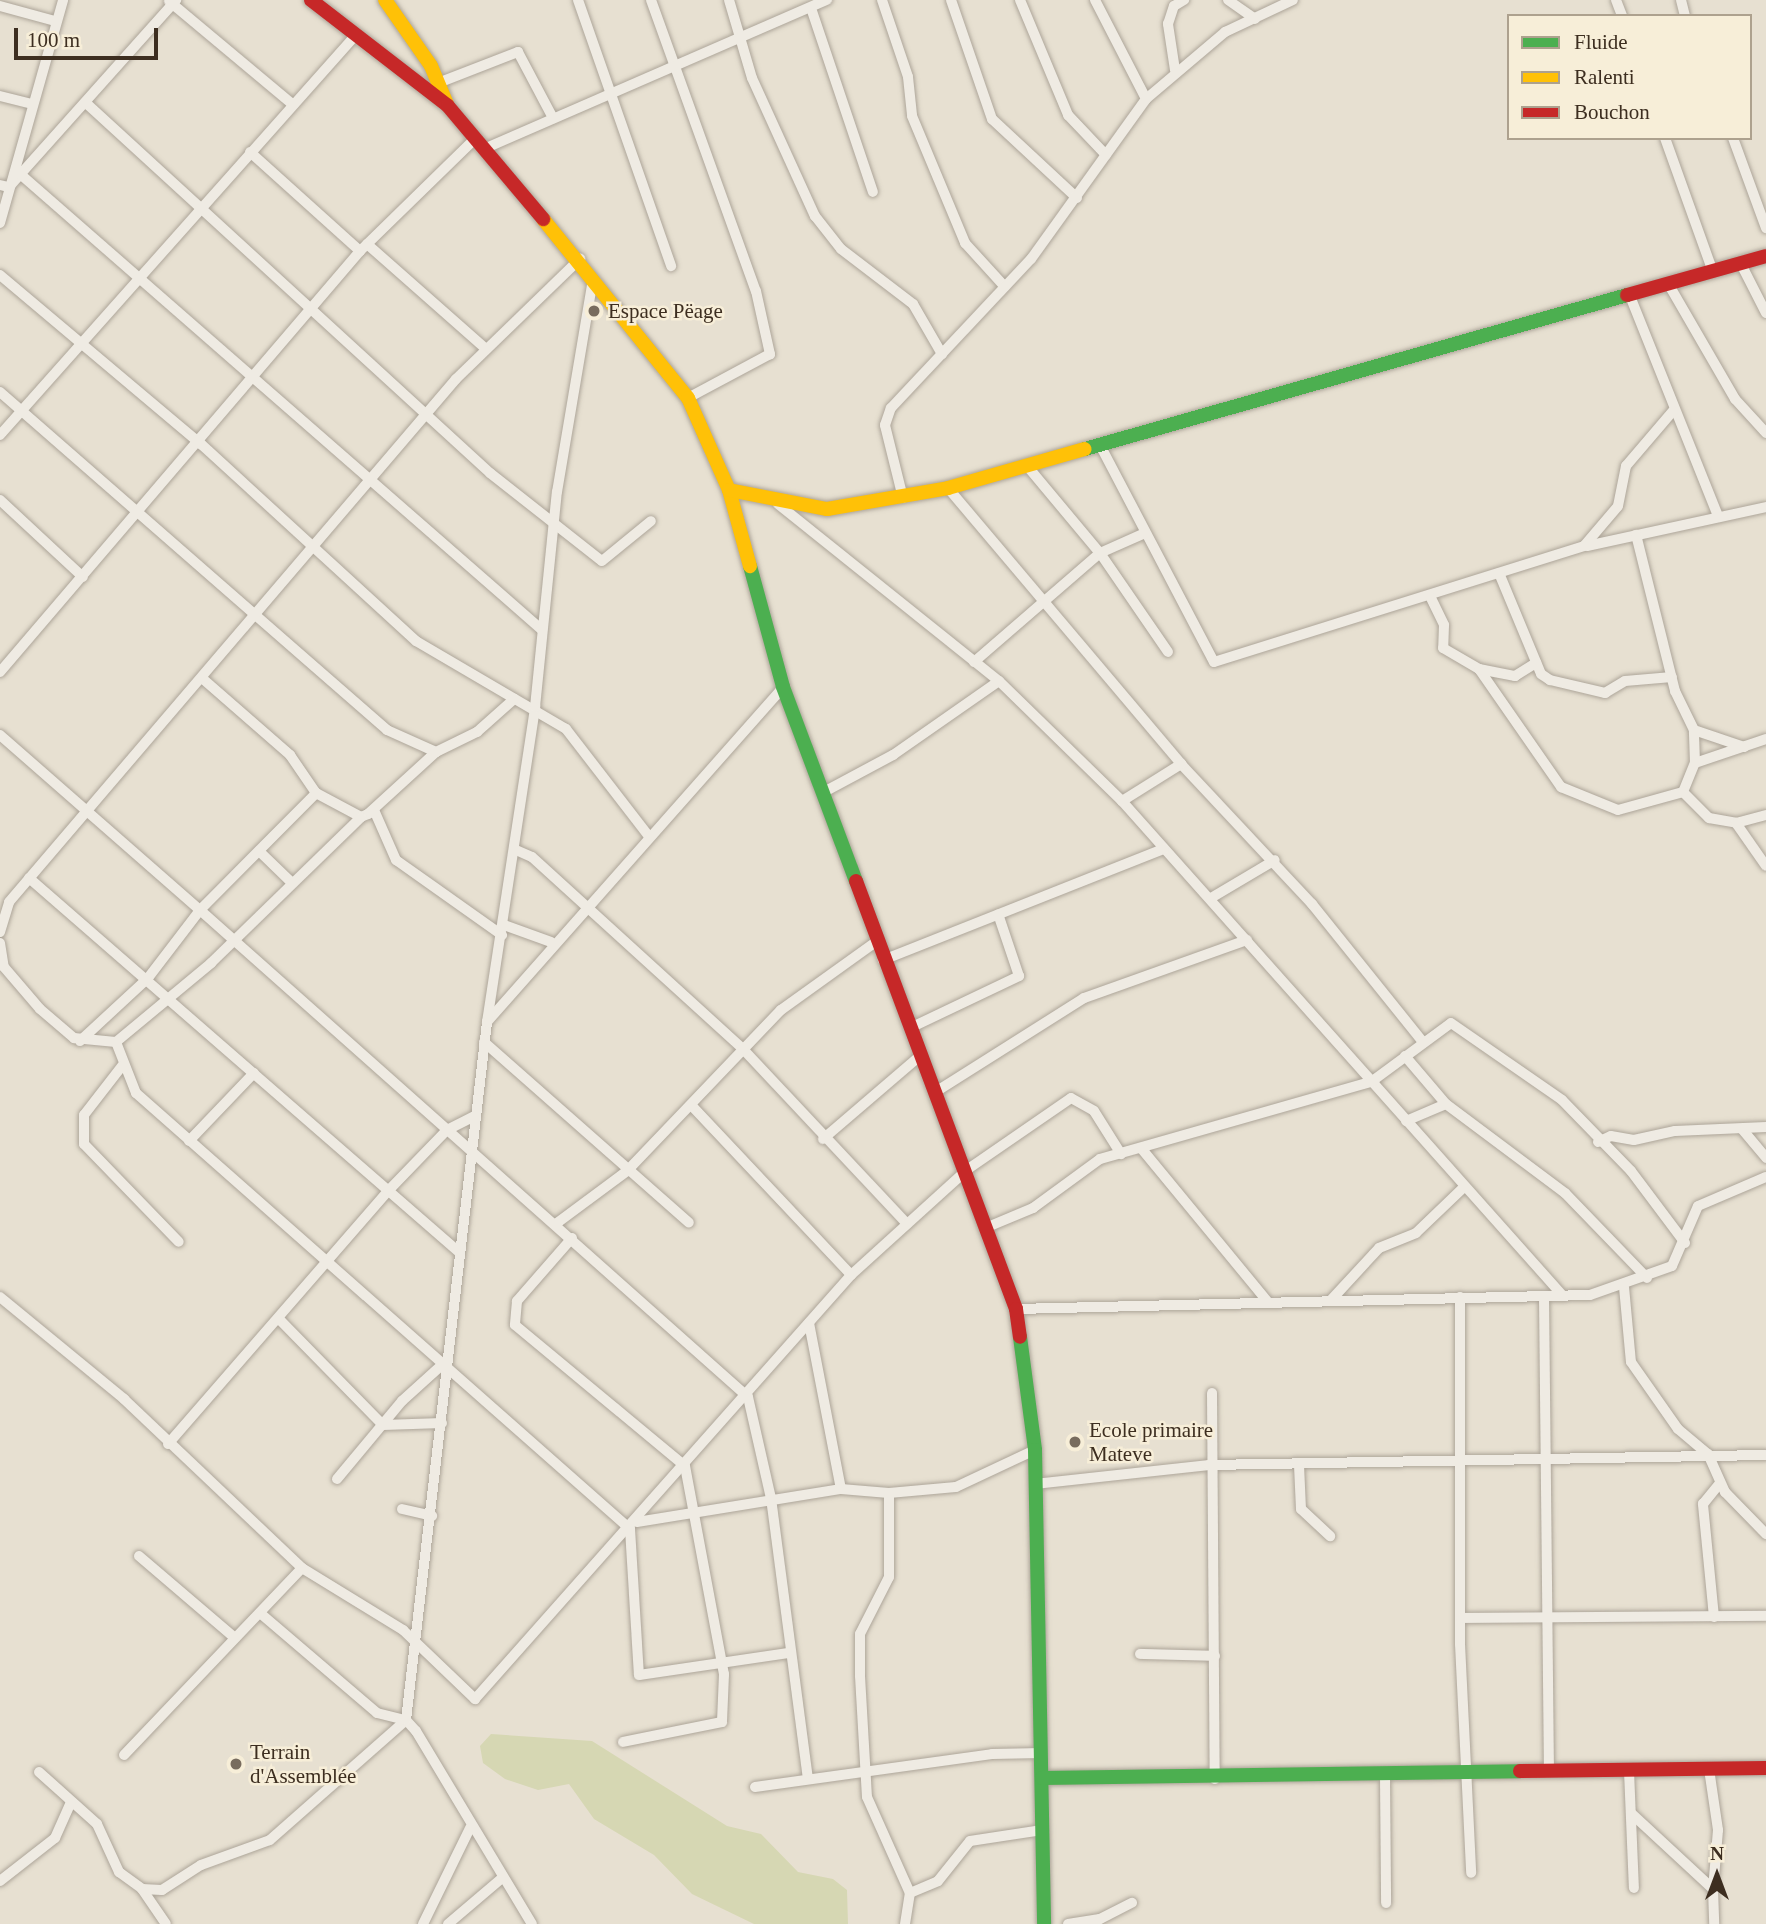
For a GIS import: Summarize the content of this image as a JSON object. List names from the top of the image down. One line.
{"places":["Espace Pëage","Ecole primaire Mateve","Terrain d'Assemblée"],"legend":["Fluide","Ralenti","Bouchon"],"scale_bar":"100 m","north":"top"}
